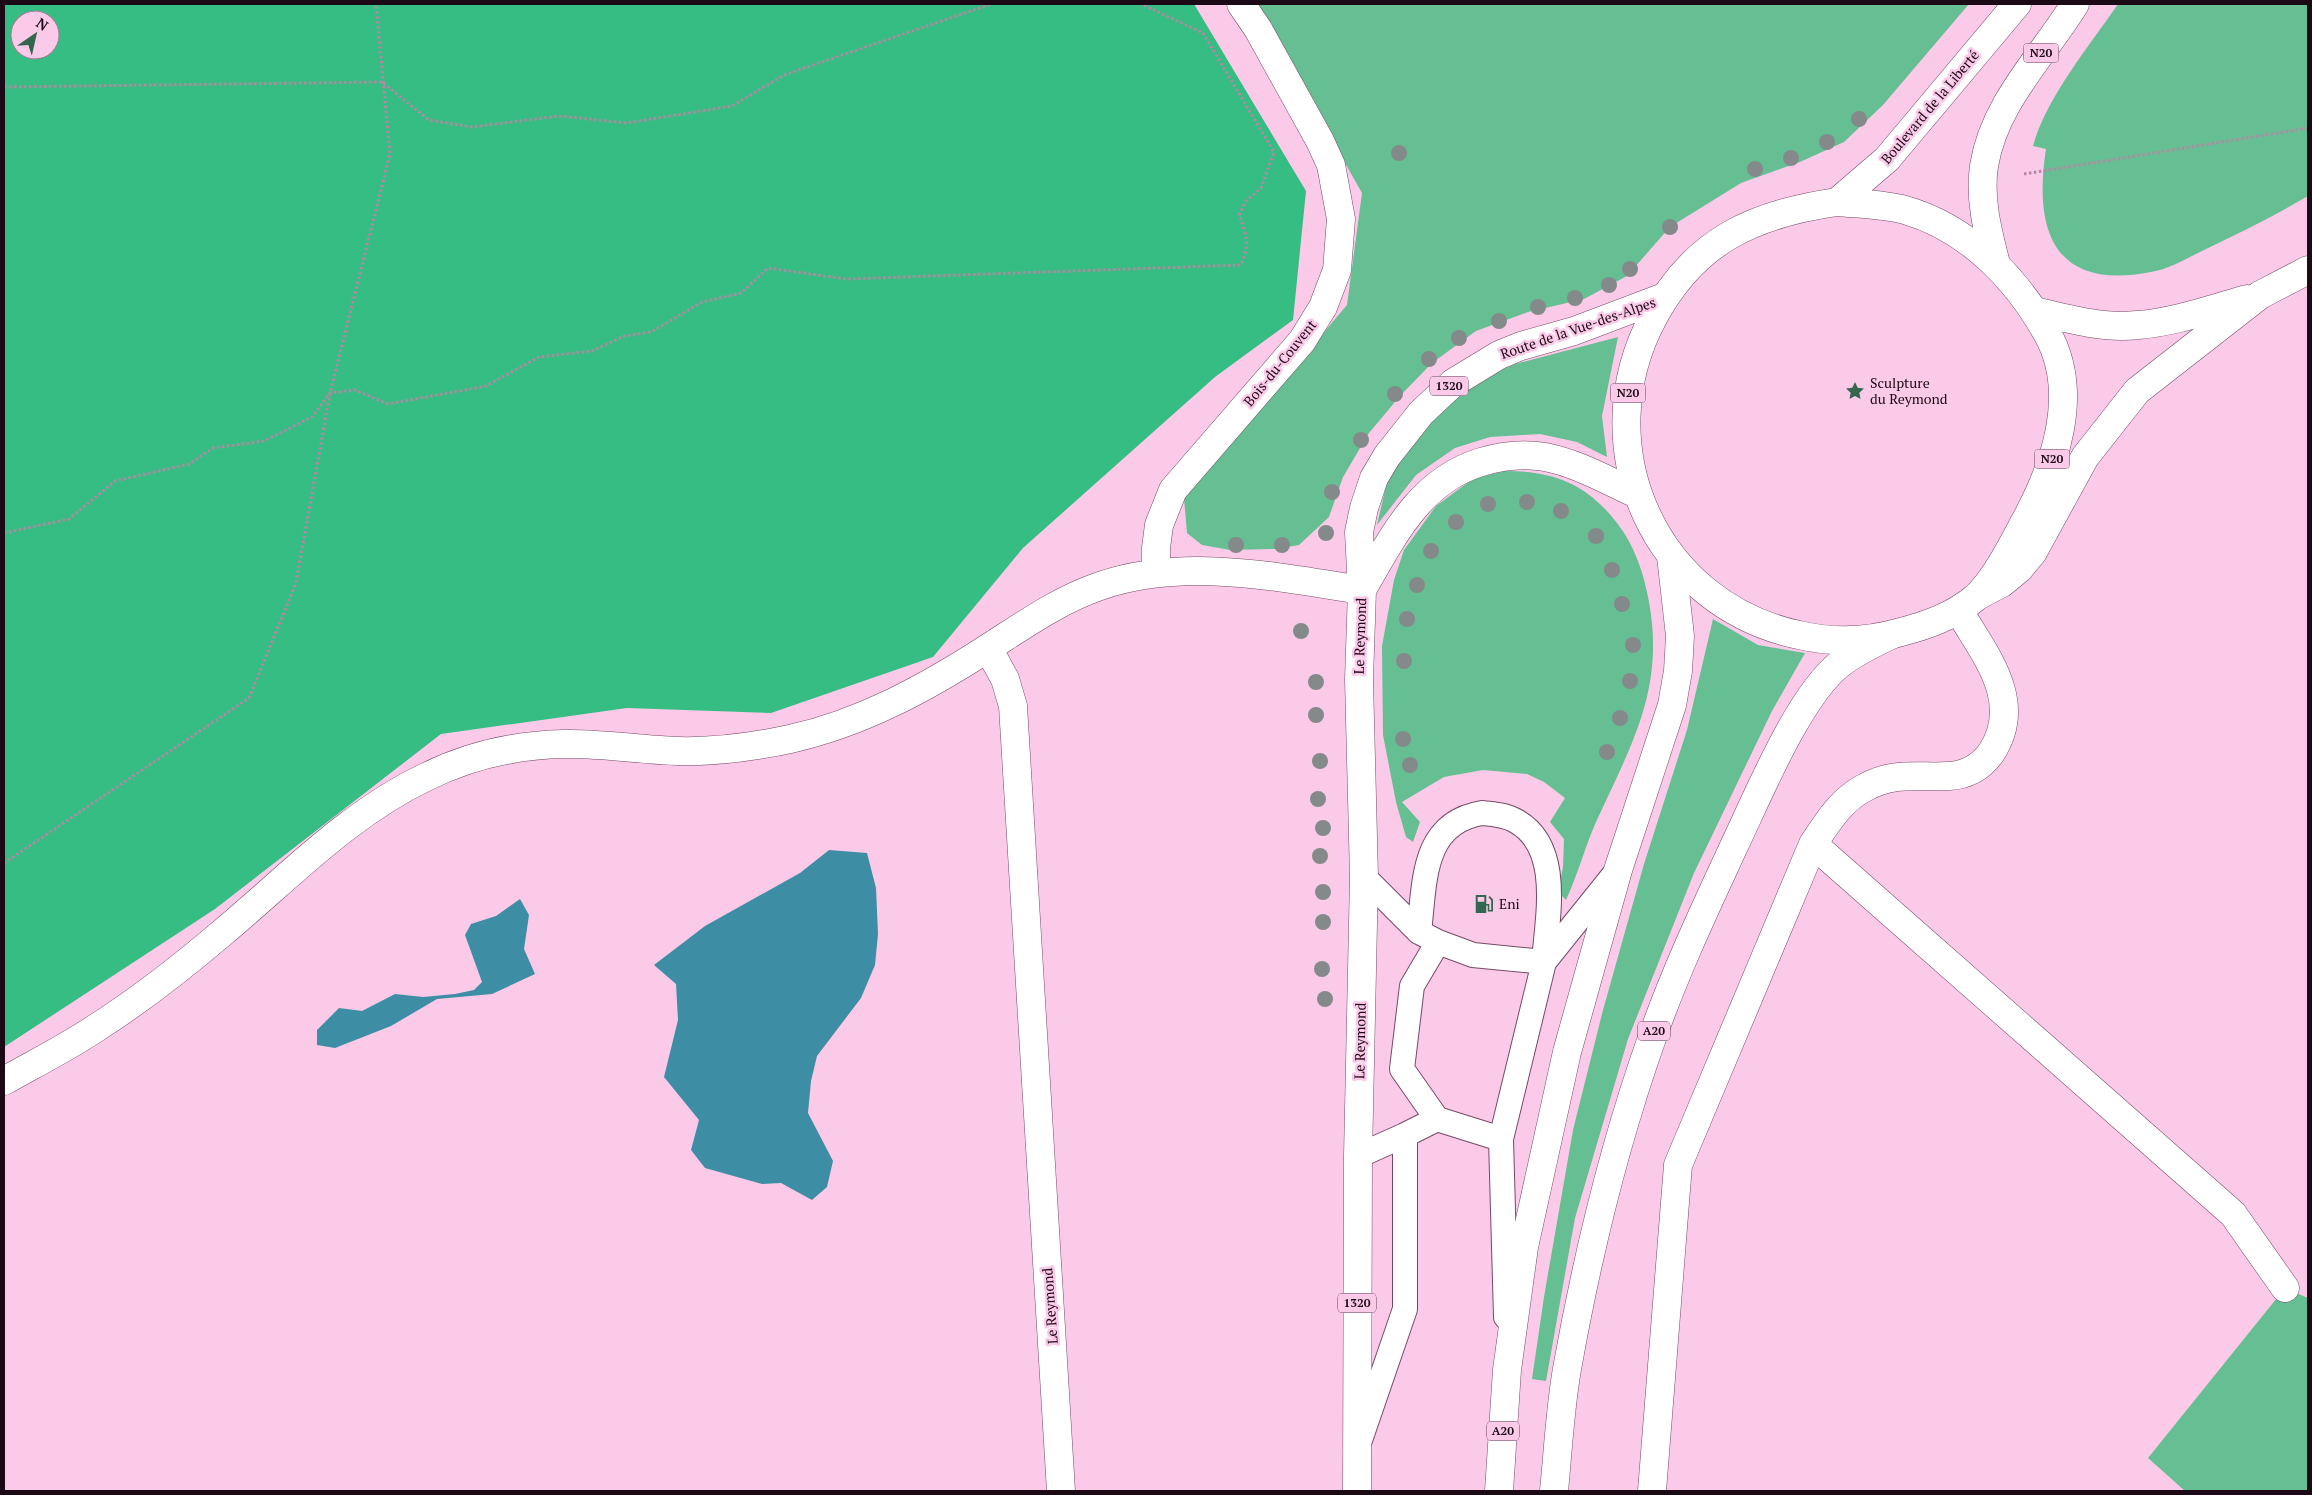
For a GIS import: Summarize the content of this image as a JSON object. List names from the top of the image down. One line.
{"streets":{"main road":["N20","Boulevard de la Liberté","Route de la Vue-des-Alpes","Bois-du-Couvent","1320","Le Reymond","A20"]},"crossings":[["N20","Boulevard de la Liberté"],["N20","Route de la Vue-des-Alpes"],["N20","1320"],["N20","A20"],["Route de la Vue-des-Alpes","1320"],["Route de la Vue-des-Alpes","Le Reymond"],["1320","Le Reymond"]],"places":{"place":["Sculpture du Reymond"],"fuel station":["Eni"]},"north":"top right"}
